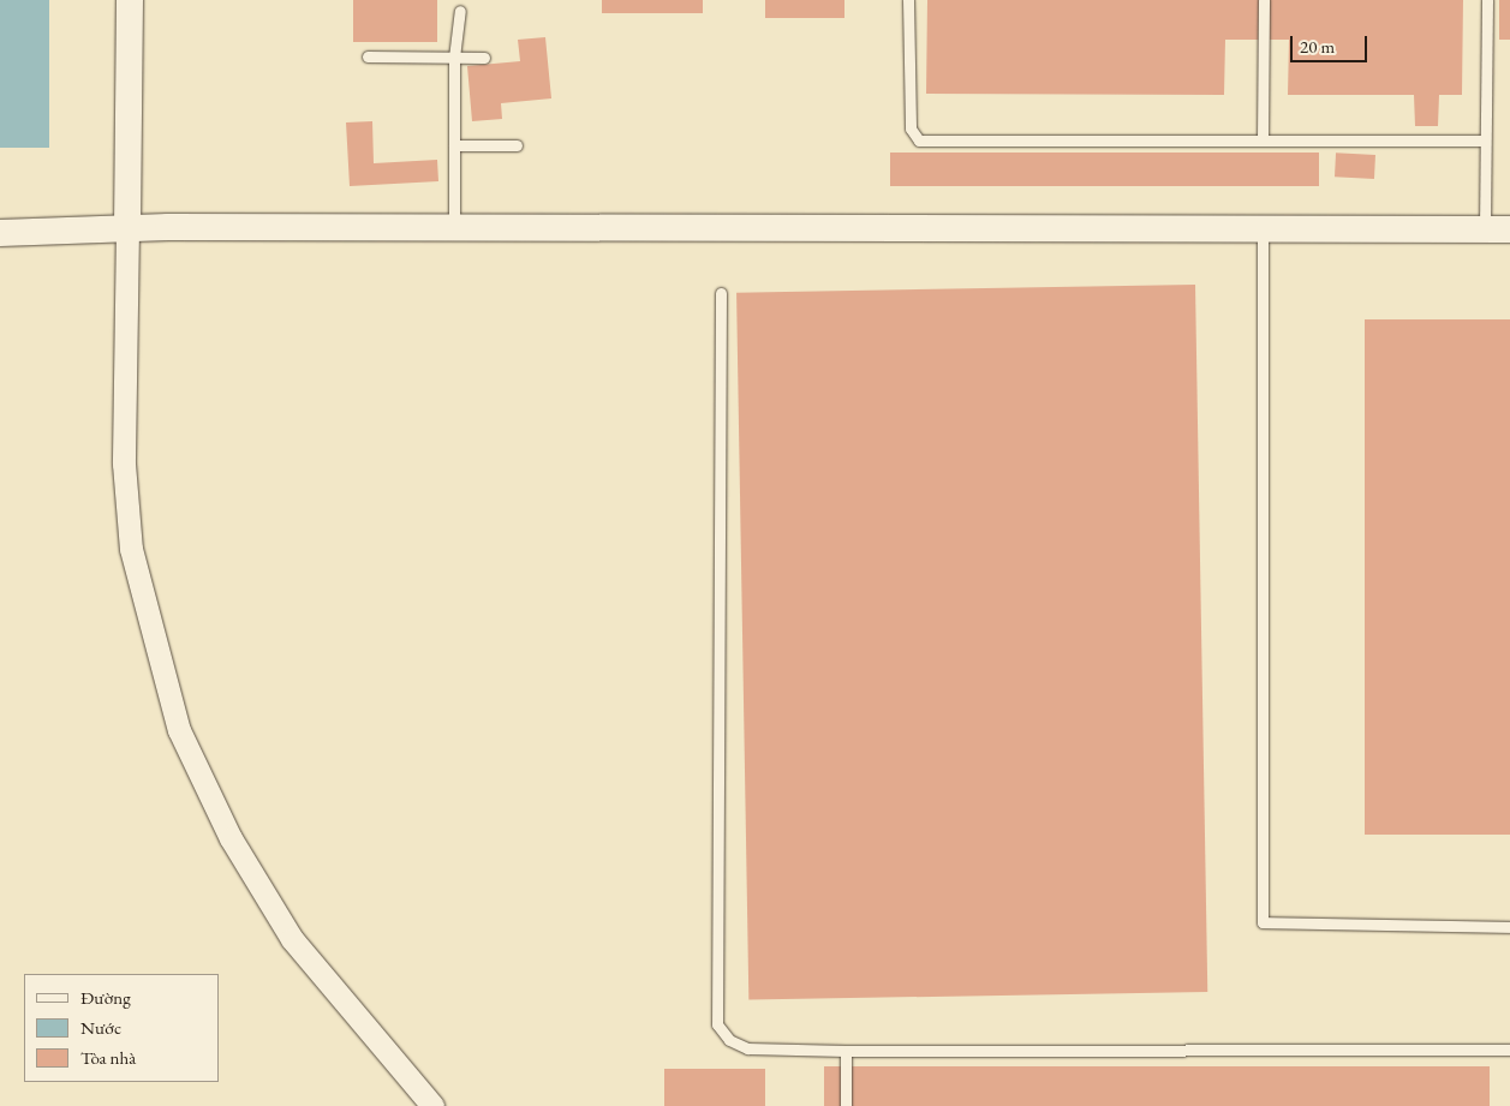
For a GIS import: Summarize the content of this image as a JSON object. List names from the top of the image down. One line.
{"legend":["Đường","Nước","Tòa nhà"],"scale_bar":"20 m"}
